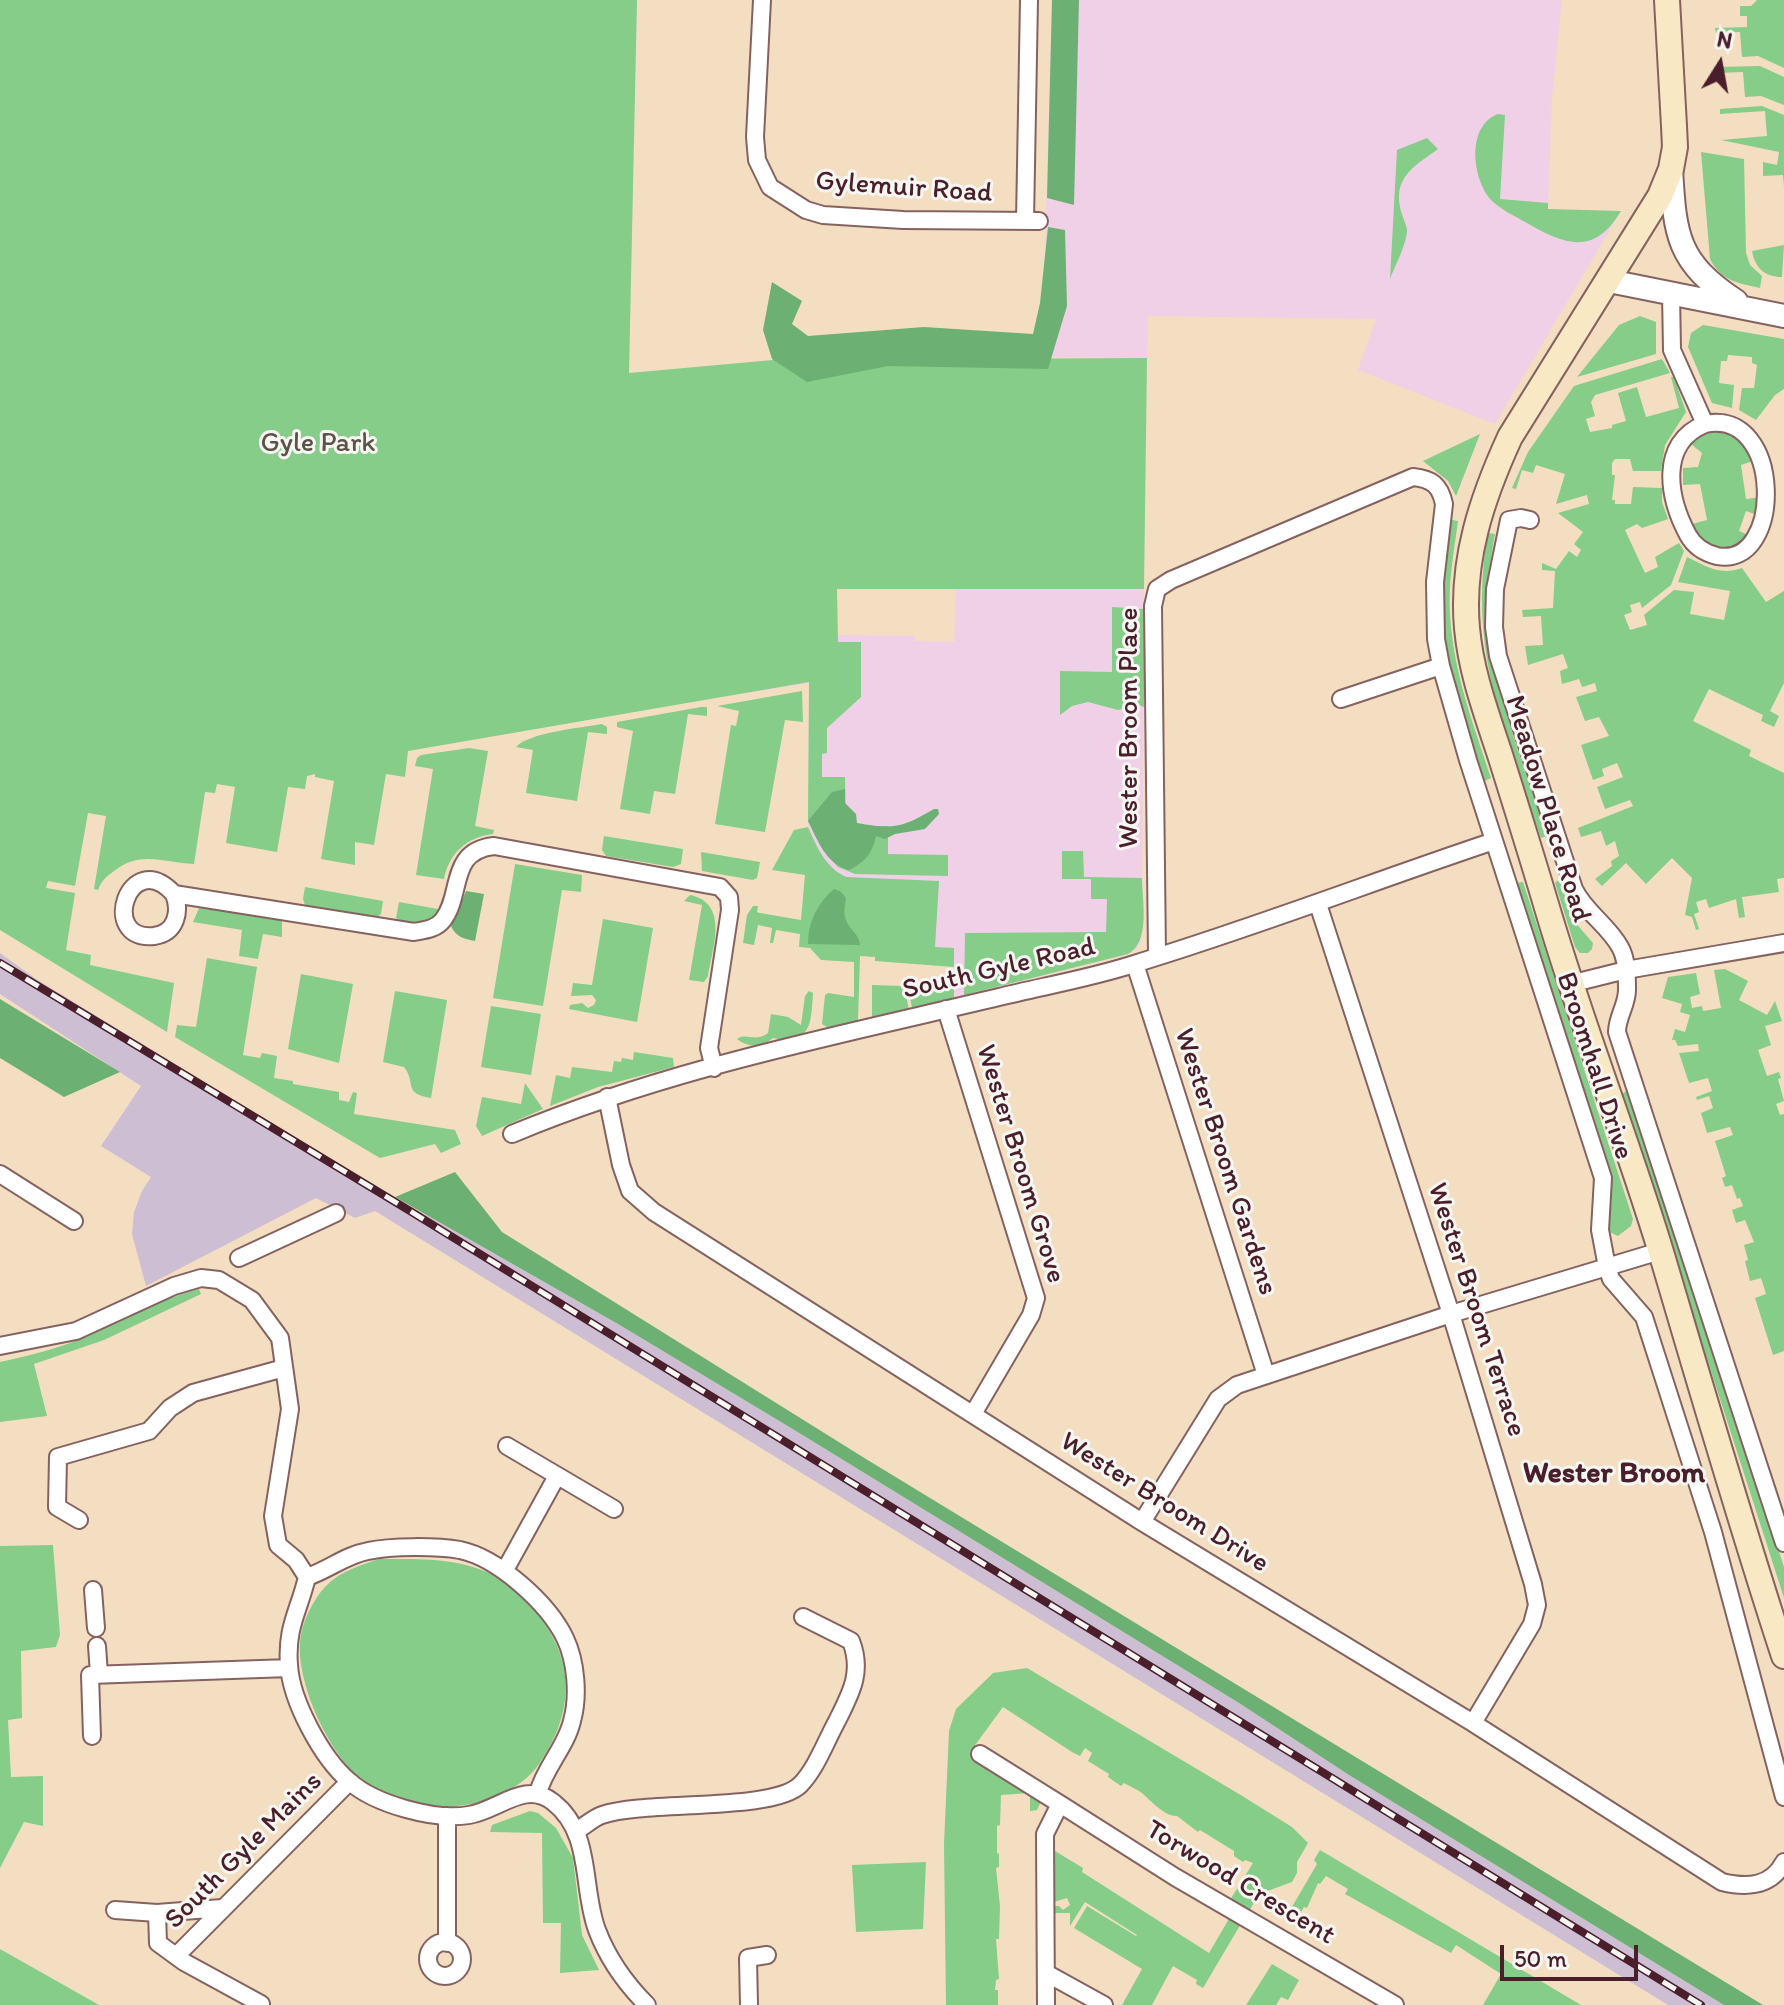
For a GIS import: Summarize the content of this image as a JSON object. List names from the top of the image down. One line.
{"streets":{"main road":["Meadow Place Road"],"street":["Gylemuir Road","Wester Broom Place","South Gyle Road","Broomhall Drive","Wester Broom Gardens","Wester Broom Grove","Wester Broom Terrace","Wester Broom Drive","South Gyle Mains","Torwood Crescent"]},"crossings":[["Wester Broom Place","South Gyle Road"],["Wester Broom Place","Broomhall Drive"],["South Gyle Road","Broomhall Drive"],["South Gyle Road","Wester Broom Gardens"],["South Gyle Road","Wester Broom Grove"],["South Gyle Road","Wester Broom Terrace"],["South Gyle Road","Wester Broom Drive"],["Wester Broom Grove","Wester Broom Drive"],["Wester Broom Terrace","Wester Broom Drive"]],"districts":["Wester Broom"],"parks":["Gyle Park"],"scale_bar":"50 m","north":"top"}
